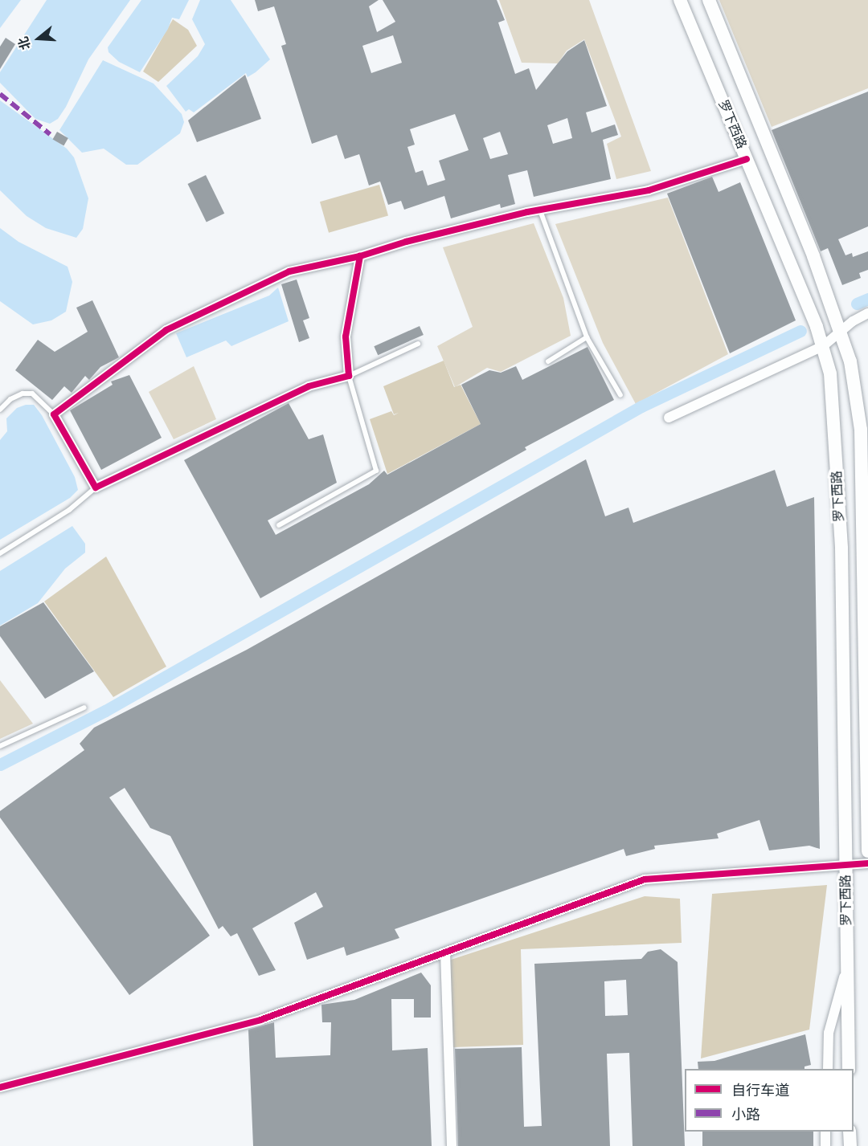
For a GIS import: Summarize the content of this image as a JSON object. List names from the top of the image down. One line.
{"streets":{"main road":["罗下西路"]},"legend":["自行车道","小路"],"north":"left"}
